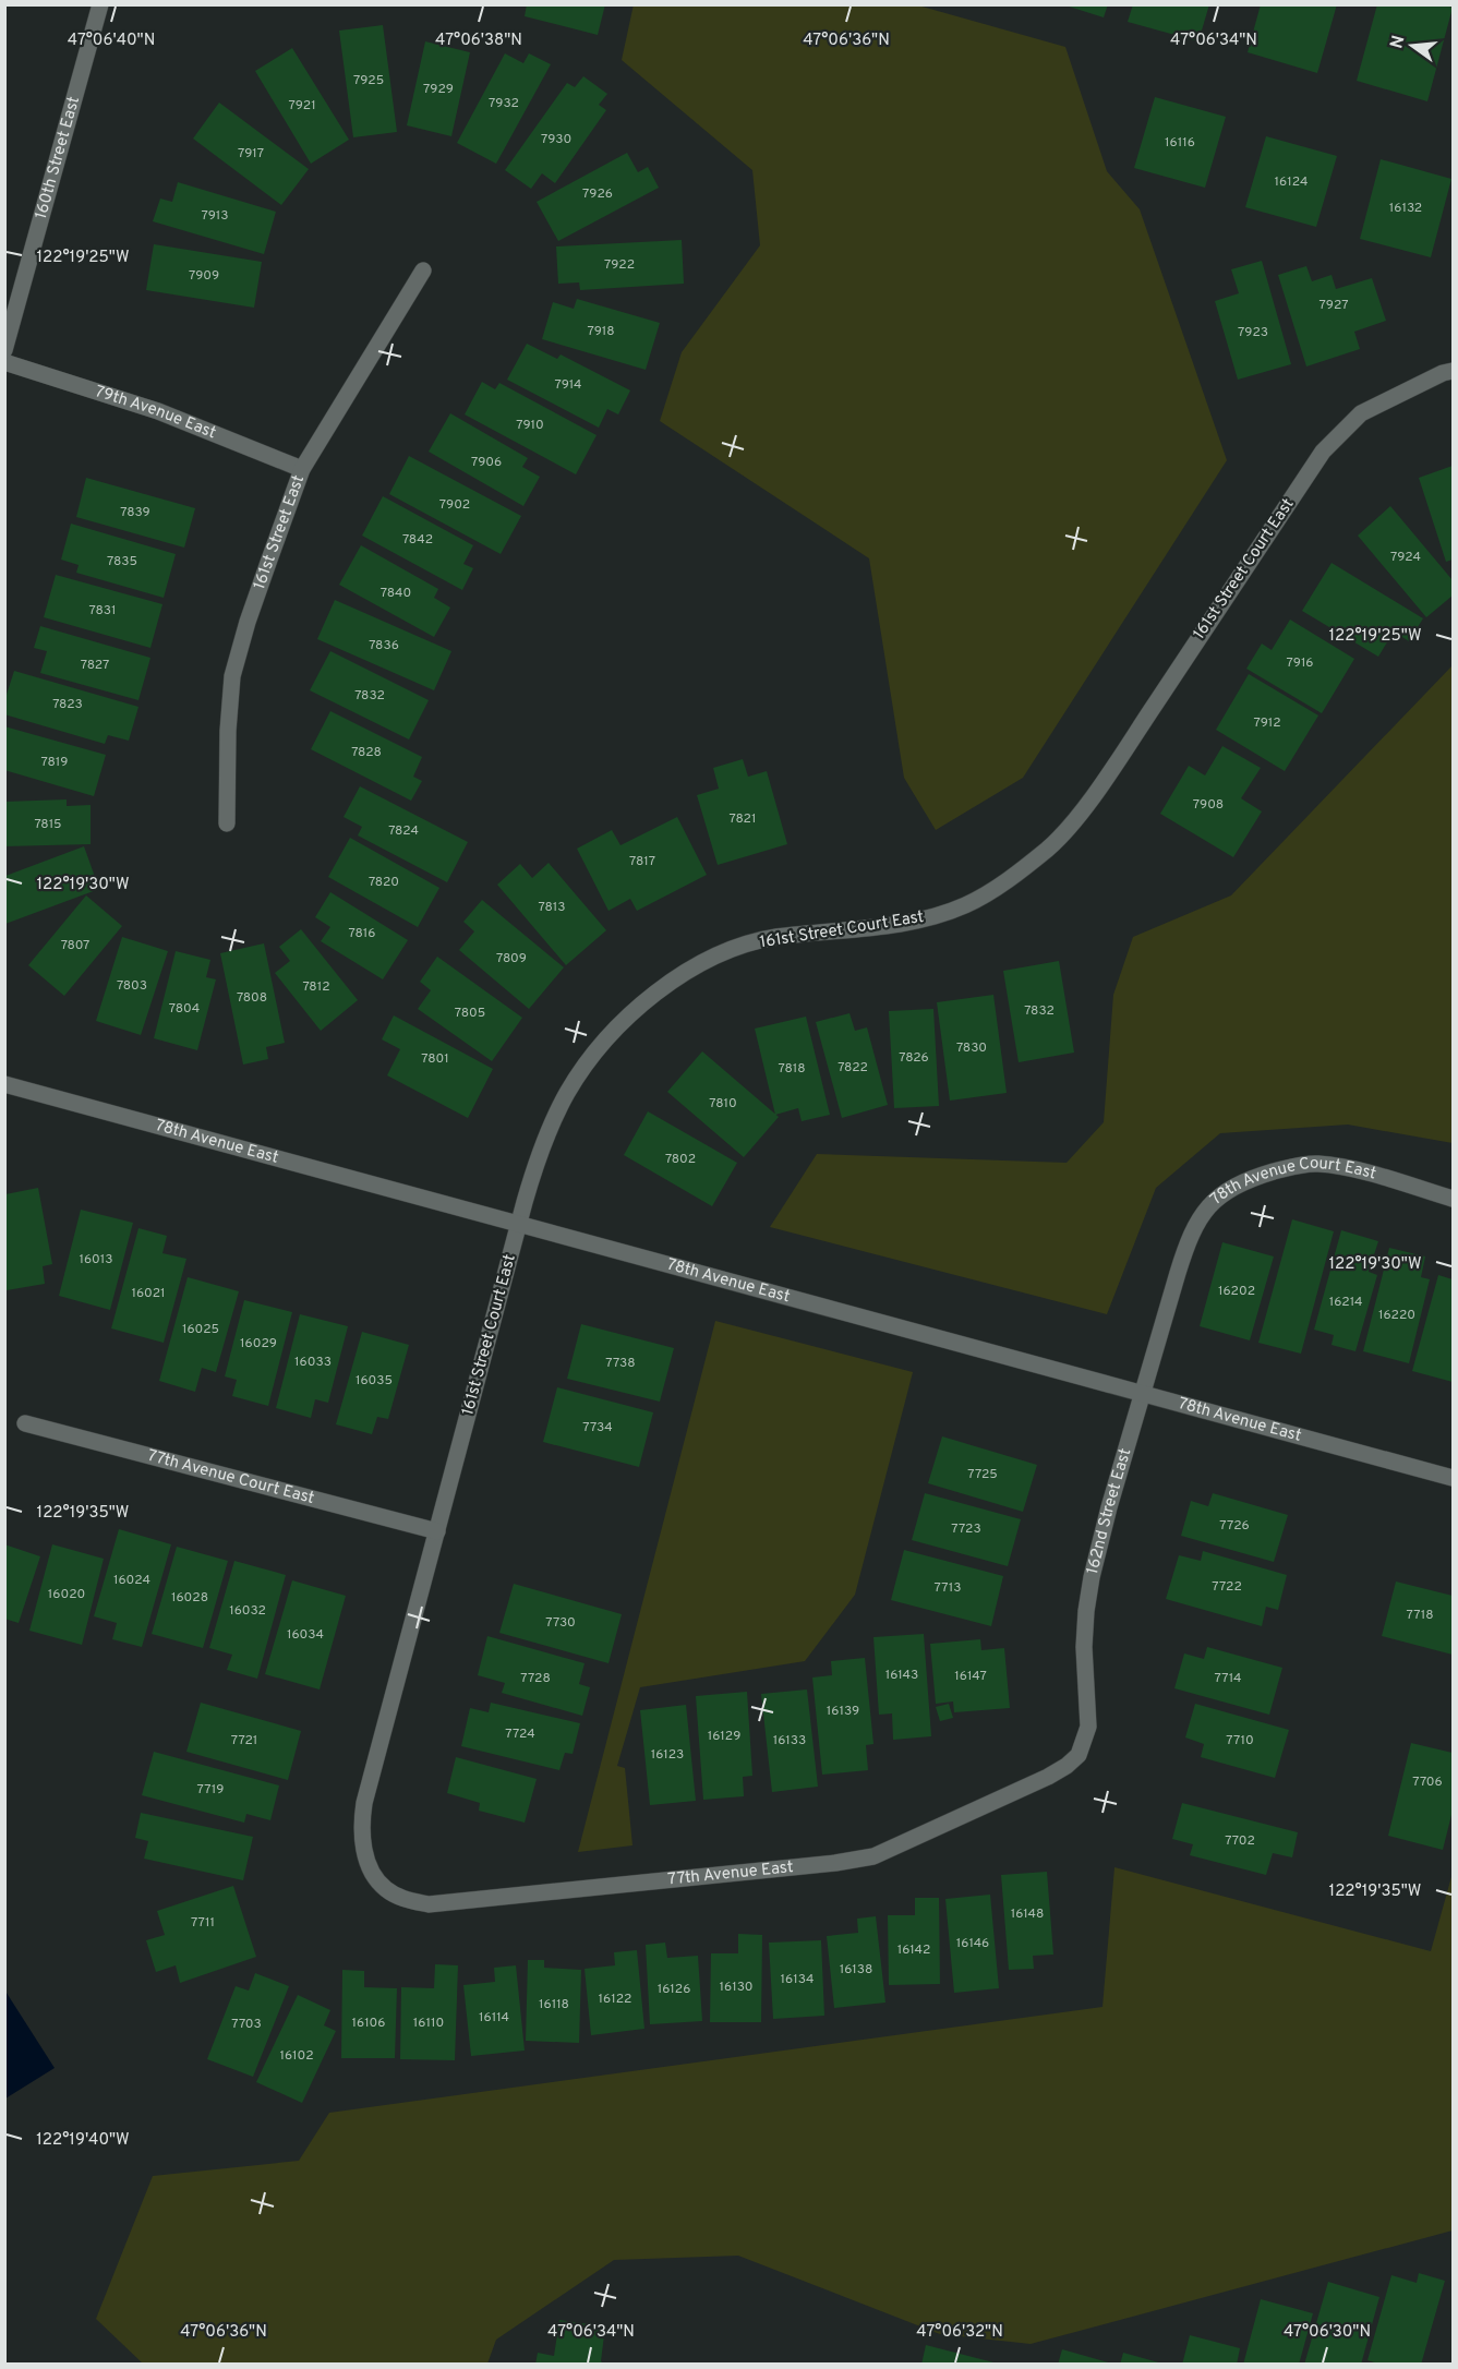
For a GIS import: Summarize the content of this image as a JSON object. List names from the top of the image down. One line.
{"streets":{"street":["160th Street East","79th Avenue East","161st Street East","161st Street Court East","78th Avenue East","78th Avenue Court East","77th Avenue Court East","162nd Street East","77th Avenue East"]},"crossings":[["79th Avenue East","161st Street East"],["161st Street Court East","78th Avenue East"],["161st Street Court East","77th Avenue Court East"],["161st Street Court East","77th Avenue East"],["78th Avenue East","162nd Street East"],["78th Avenue Court East","162nd Street East"],["162nd Street East","77th Avenue East"]],"house_numbers":["7925","7929","7932","7921","7930","16116","7917","16124","7926","16132","7913","7922","7909","7927","7918","7923","7914","7910","7906","7902","7839","7842","7924","7835","7840","7831","7836","7916","7827","7832","7823","7912","7828","7819","7908","7821","7815","7824","7817","7820","7813","7816","7807","7809","7803","7812","7808","7804","7832","7805","7830","7826","7801","7822","7818","7810","7802","16013","16202","16021","16214","16220","16025","16029","16033","7738","16035","7734","7725","7726","7723","16024","7722","7713","16020","16028","16032","7718","7730","16034","16143","16147","7728","7714","16139","7724","16129","7721","16133","7710","16123","7706","7719","7702","16148","7711","16146","16142","16138","16134","16130","16126","16122","16118","16114","16106","16110","7703","16102"],"north":"left","coordinates":["47°06'40\"N","47°06'38\"N","47°06'36\"N","47°06'34\"N","122°19'25\"W","122°19'30\"W","122°19'35\"W","122°19'40\"W","47°06'32\"N","47°06'30\"N"]}
